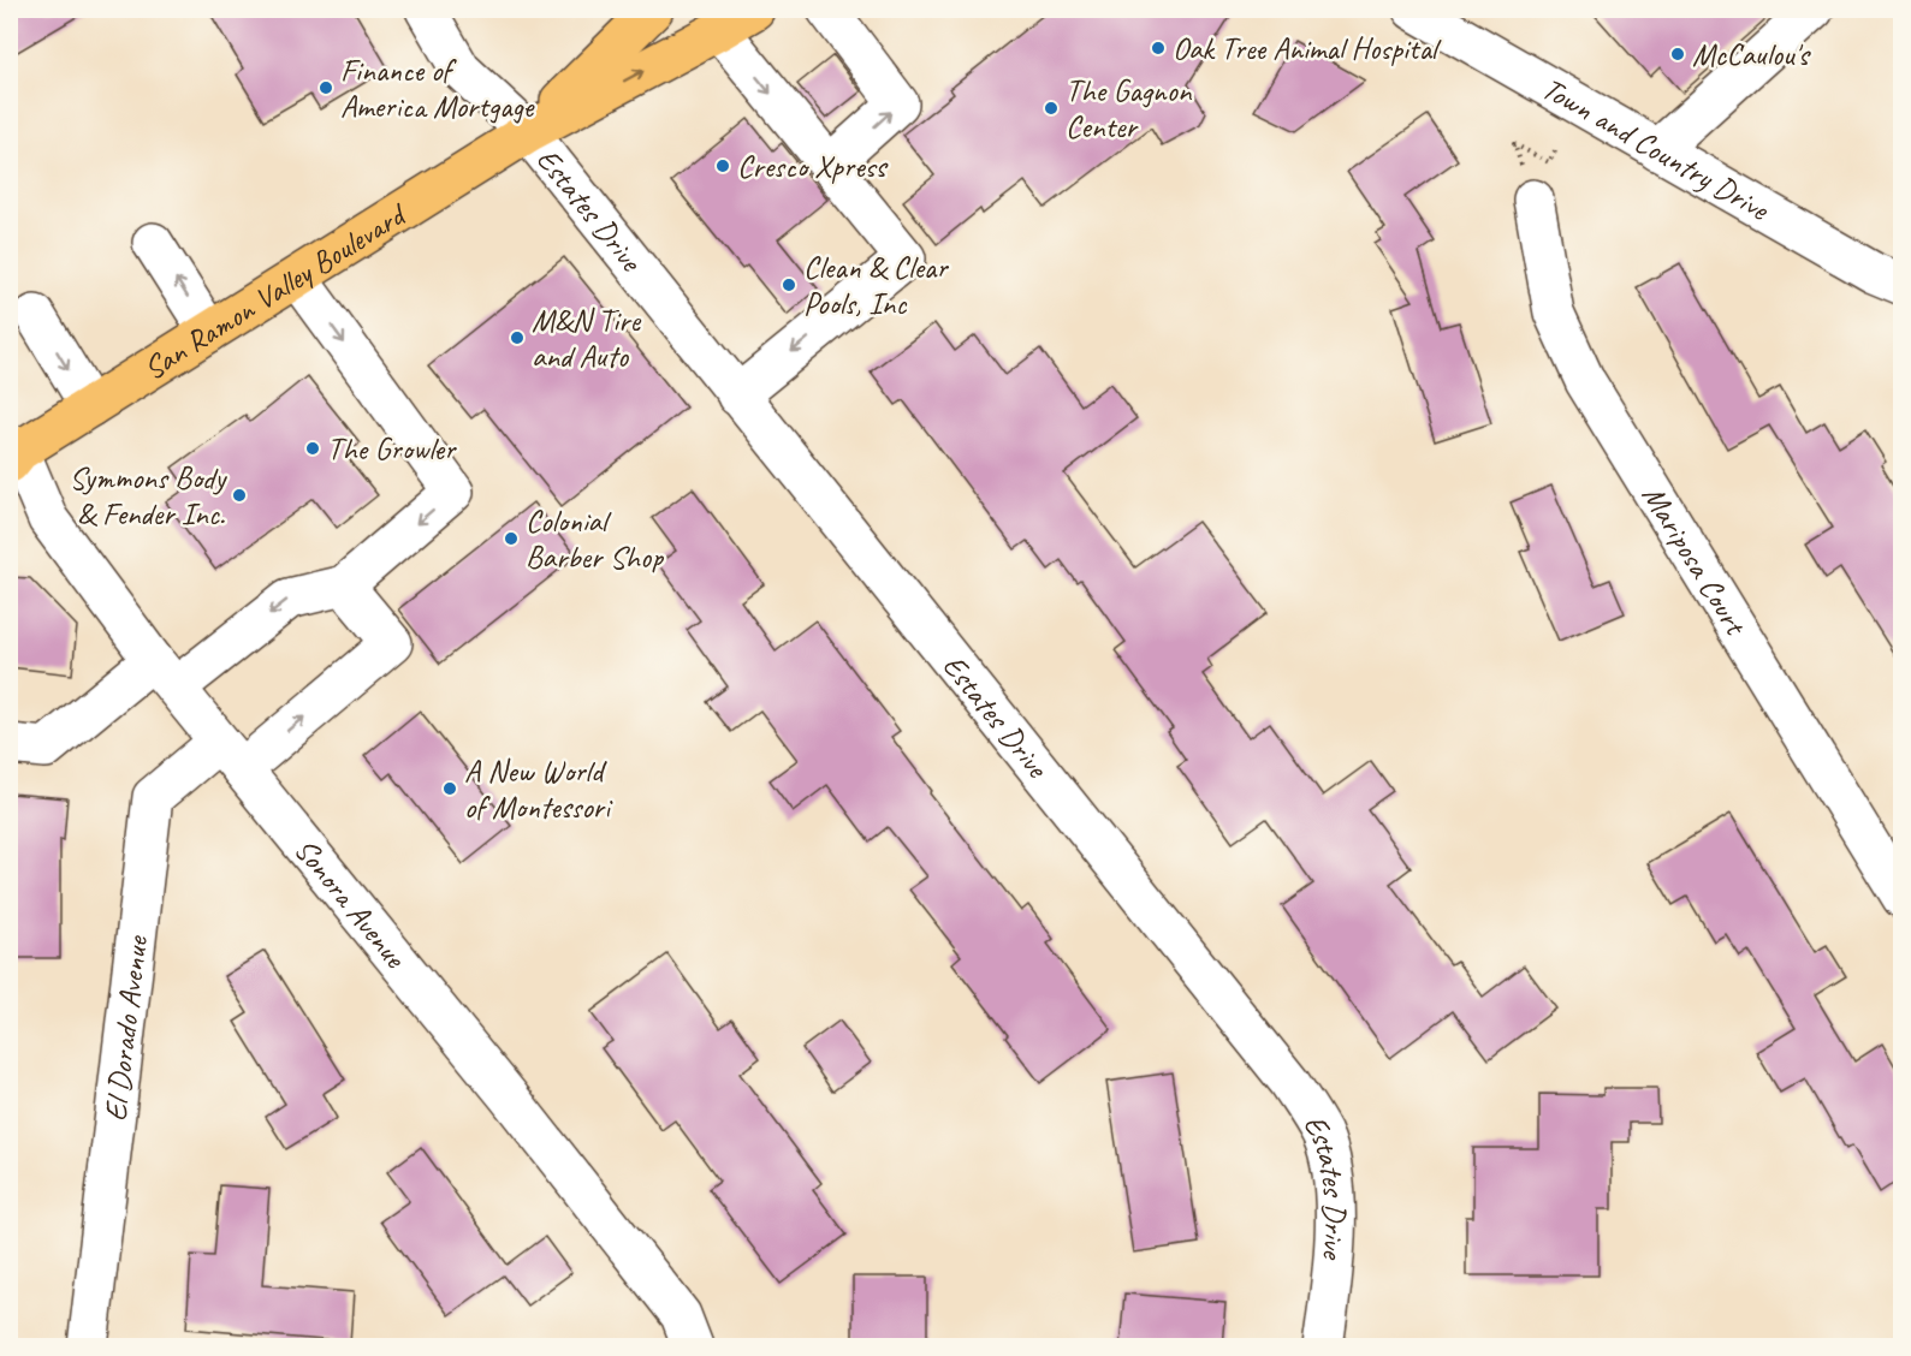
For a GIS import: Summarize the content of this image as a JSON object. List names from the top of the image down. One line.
{"streets":{"main road":["San Ramon Valley Boulevard"],"street":["Town and Country Drive","Estates Drive","Mariposa Court","Sonora Avenue","El Dorado Avenue"]},"crossings":[["Estates Drive","San Ramon Valley Boulevard"],["San Ramon Valley Boulevard","Sonora Avenue"],["Sonora Avenue","El Dorado Avenue"]],"places":["Oak Tree Animal Hospital","McCaulou's","Finance of America Mortgage","The Gagnon Center","Cresco Xpress","Clean & Clear Pools, Inc","M&N Tire and Auto","The Growler","Symmons Body & Fender Inc.","Colonial Barber Shop","A New World of Montessori"]}
